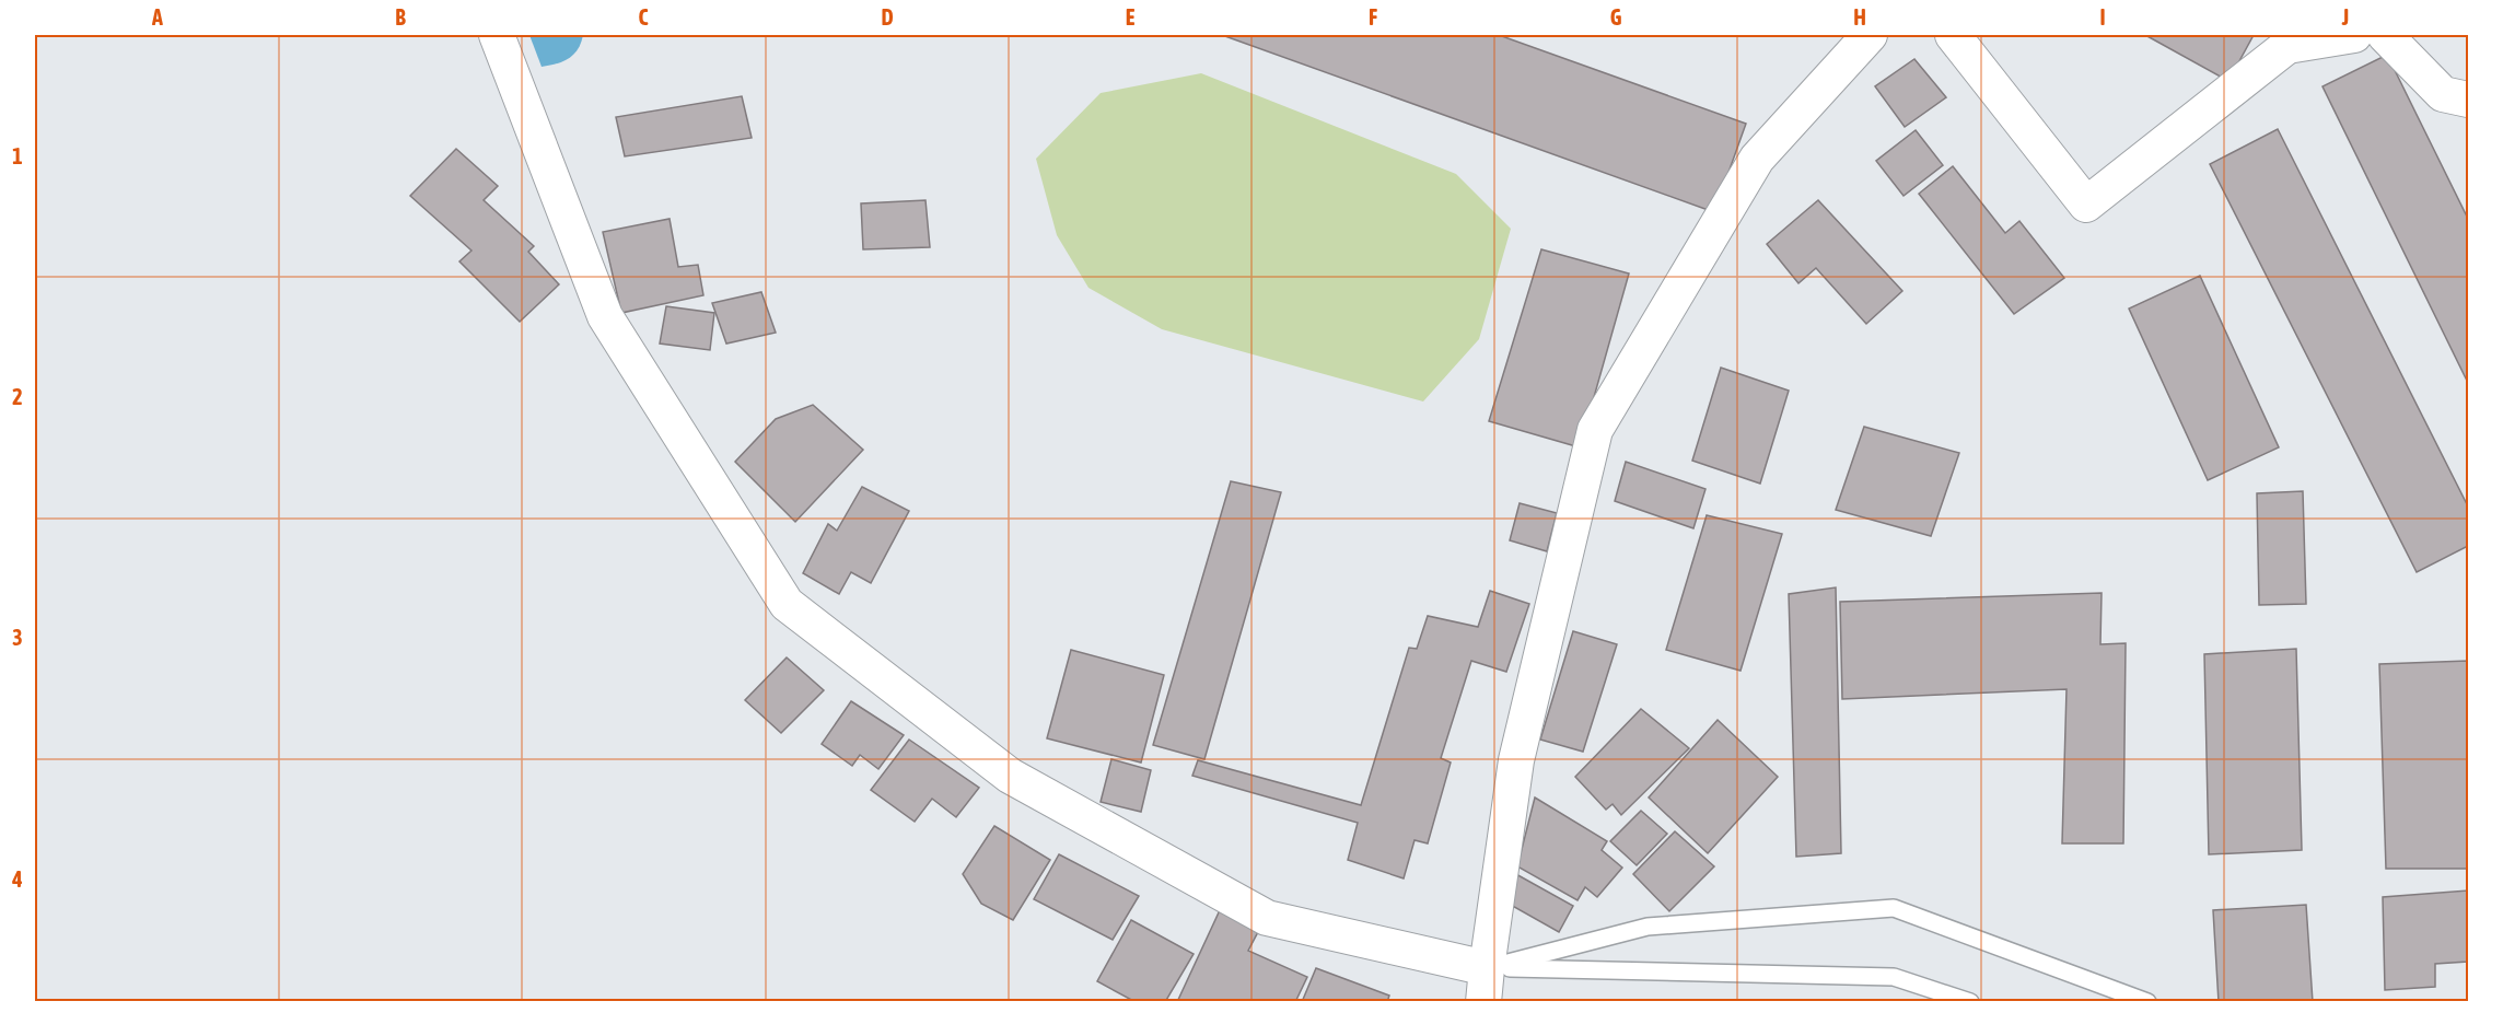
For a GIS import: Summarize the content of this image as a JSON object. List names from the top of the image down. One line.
{"grid":{"columns":["A","B","C","D","E","F","G","H","I","J"],"rows":["1","2","3","4"]}}
